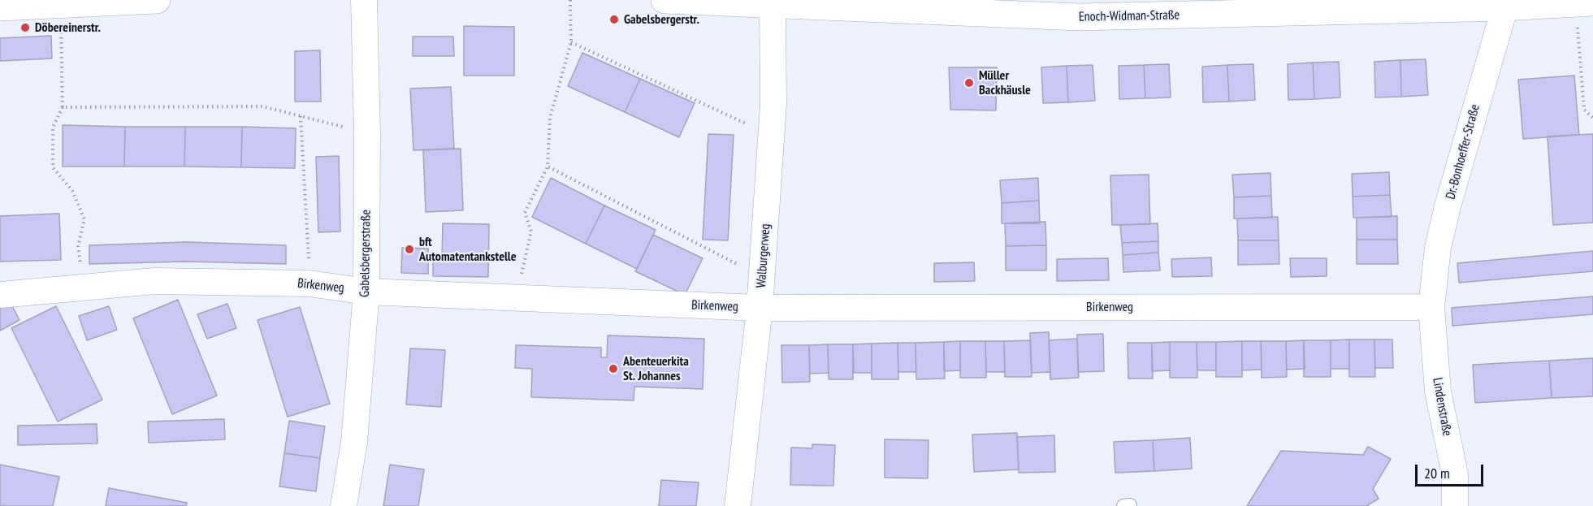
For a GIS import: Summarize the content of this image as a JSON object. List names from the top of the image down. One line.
{"streets":{"street":["Enoch-Widman-Straße","Dr.-Bonhoeffer-Straße","Gabelsbergerstraße","Walburgerweg","Birkenweg","Lindenstraße"]},"crossings":[["Enoch-Widman-Straße","Dr.-Bonhoeffer-Straße"],["Enoch-Widman-Straße","Walburgerweg"],["Dr.-Bonhoeffer-Straße","Birkenweg"],["Dr.-Bonhoeffer-Straße","Lindenstraße"],["Gabelsbergerstraße","Birkenweg"],["Walburgerweg","Birkenweg"],["Birkenweg","Lindenstraße"]],"places":["Gabelsbergerstr.","Döbereinerstr.","Müller Backhäusle","bft Automatentankstelle","Abenteuerkita St. Johannes"],"scale_bar":"20 m"}
